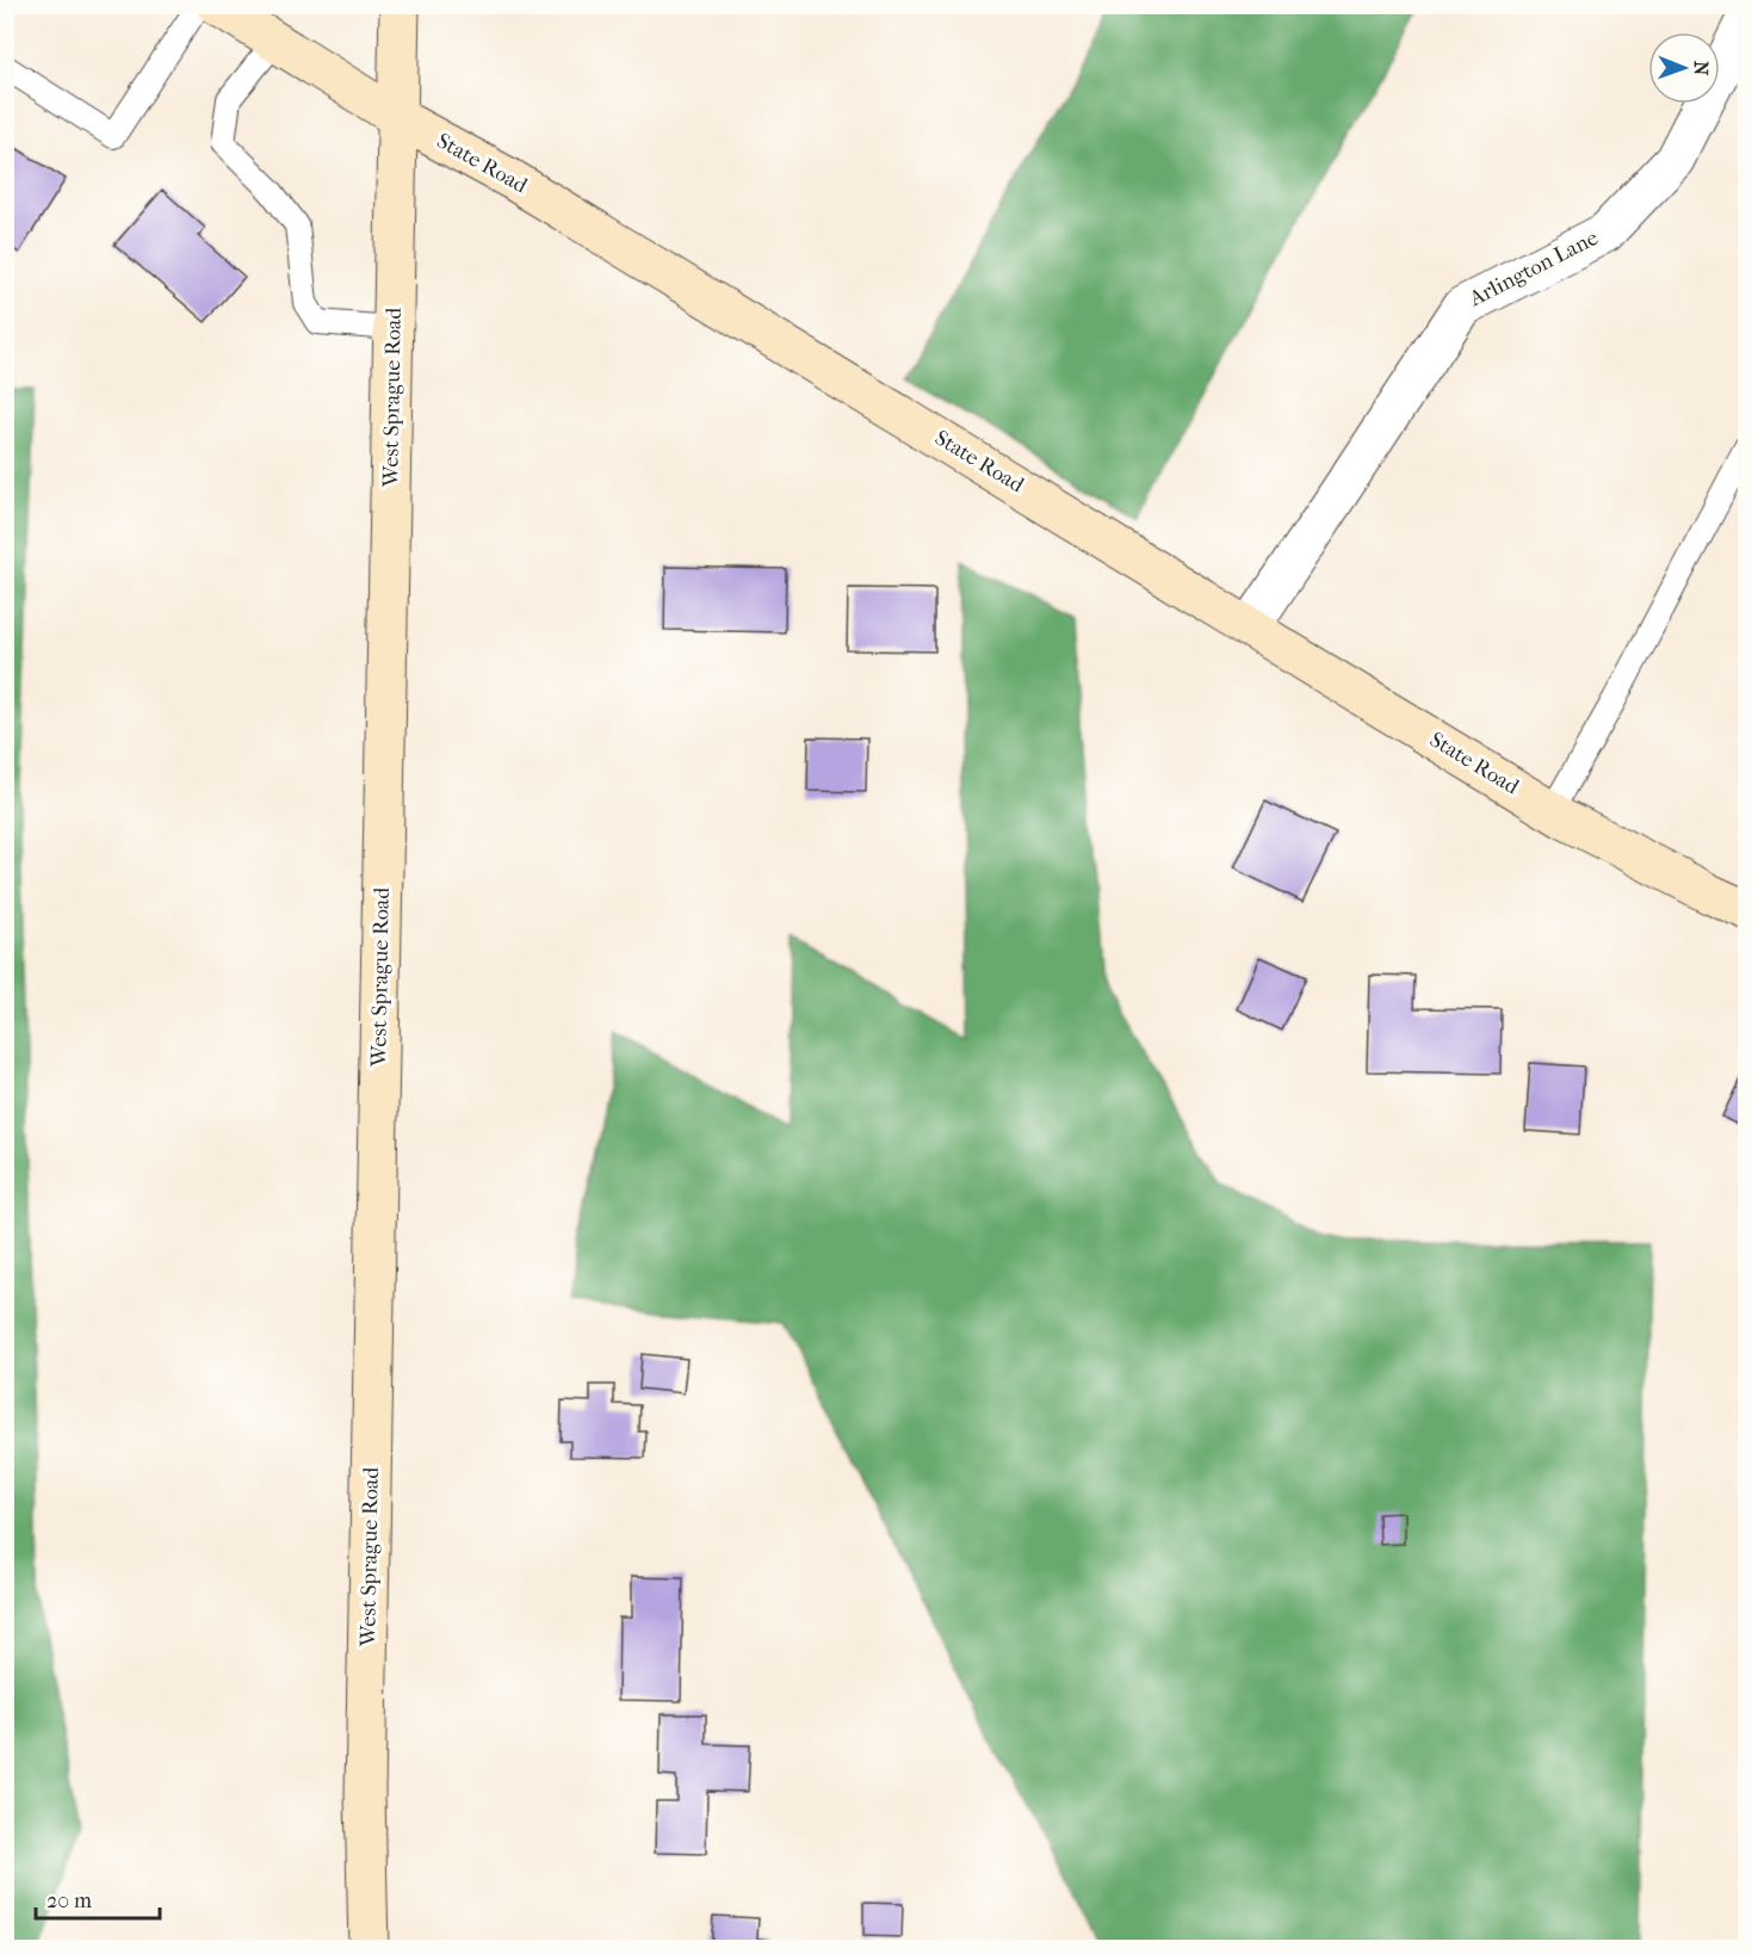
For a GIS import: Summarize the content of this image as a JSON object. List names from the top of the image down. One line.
{"streets":{"street":["State Road","Arlington Lane","West Sprague Road"]},"crossings":[["State Road","Arlington Lane"],["State Road","West Sprague Road"]],"scale_bar":"20 m","north":"right"}
